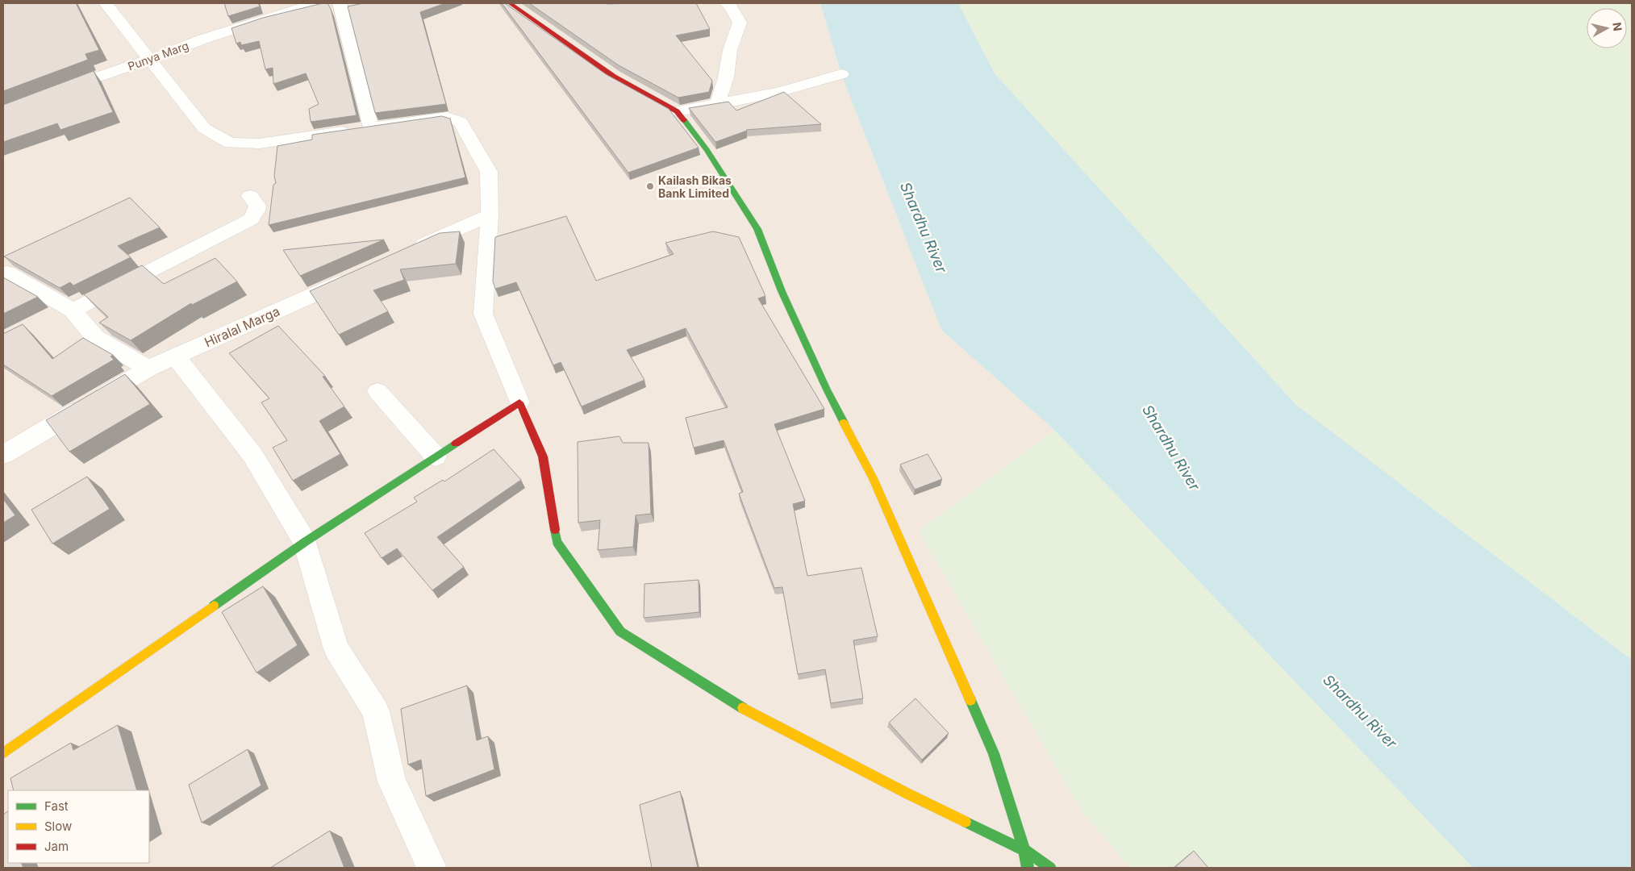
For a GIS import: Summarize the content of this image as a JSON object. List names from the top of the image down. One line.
{"streets":{"street":["Punya Marg","Hiralal Marga"]},"water":["Shardhu River"],"places":["Kailash Bikas Bank Limited"],"legend":["Fast","Slow","Jam"],"north":"right"}
